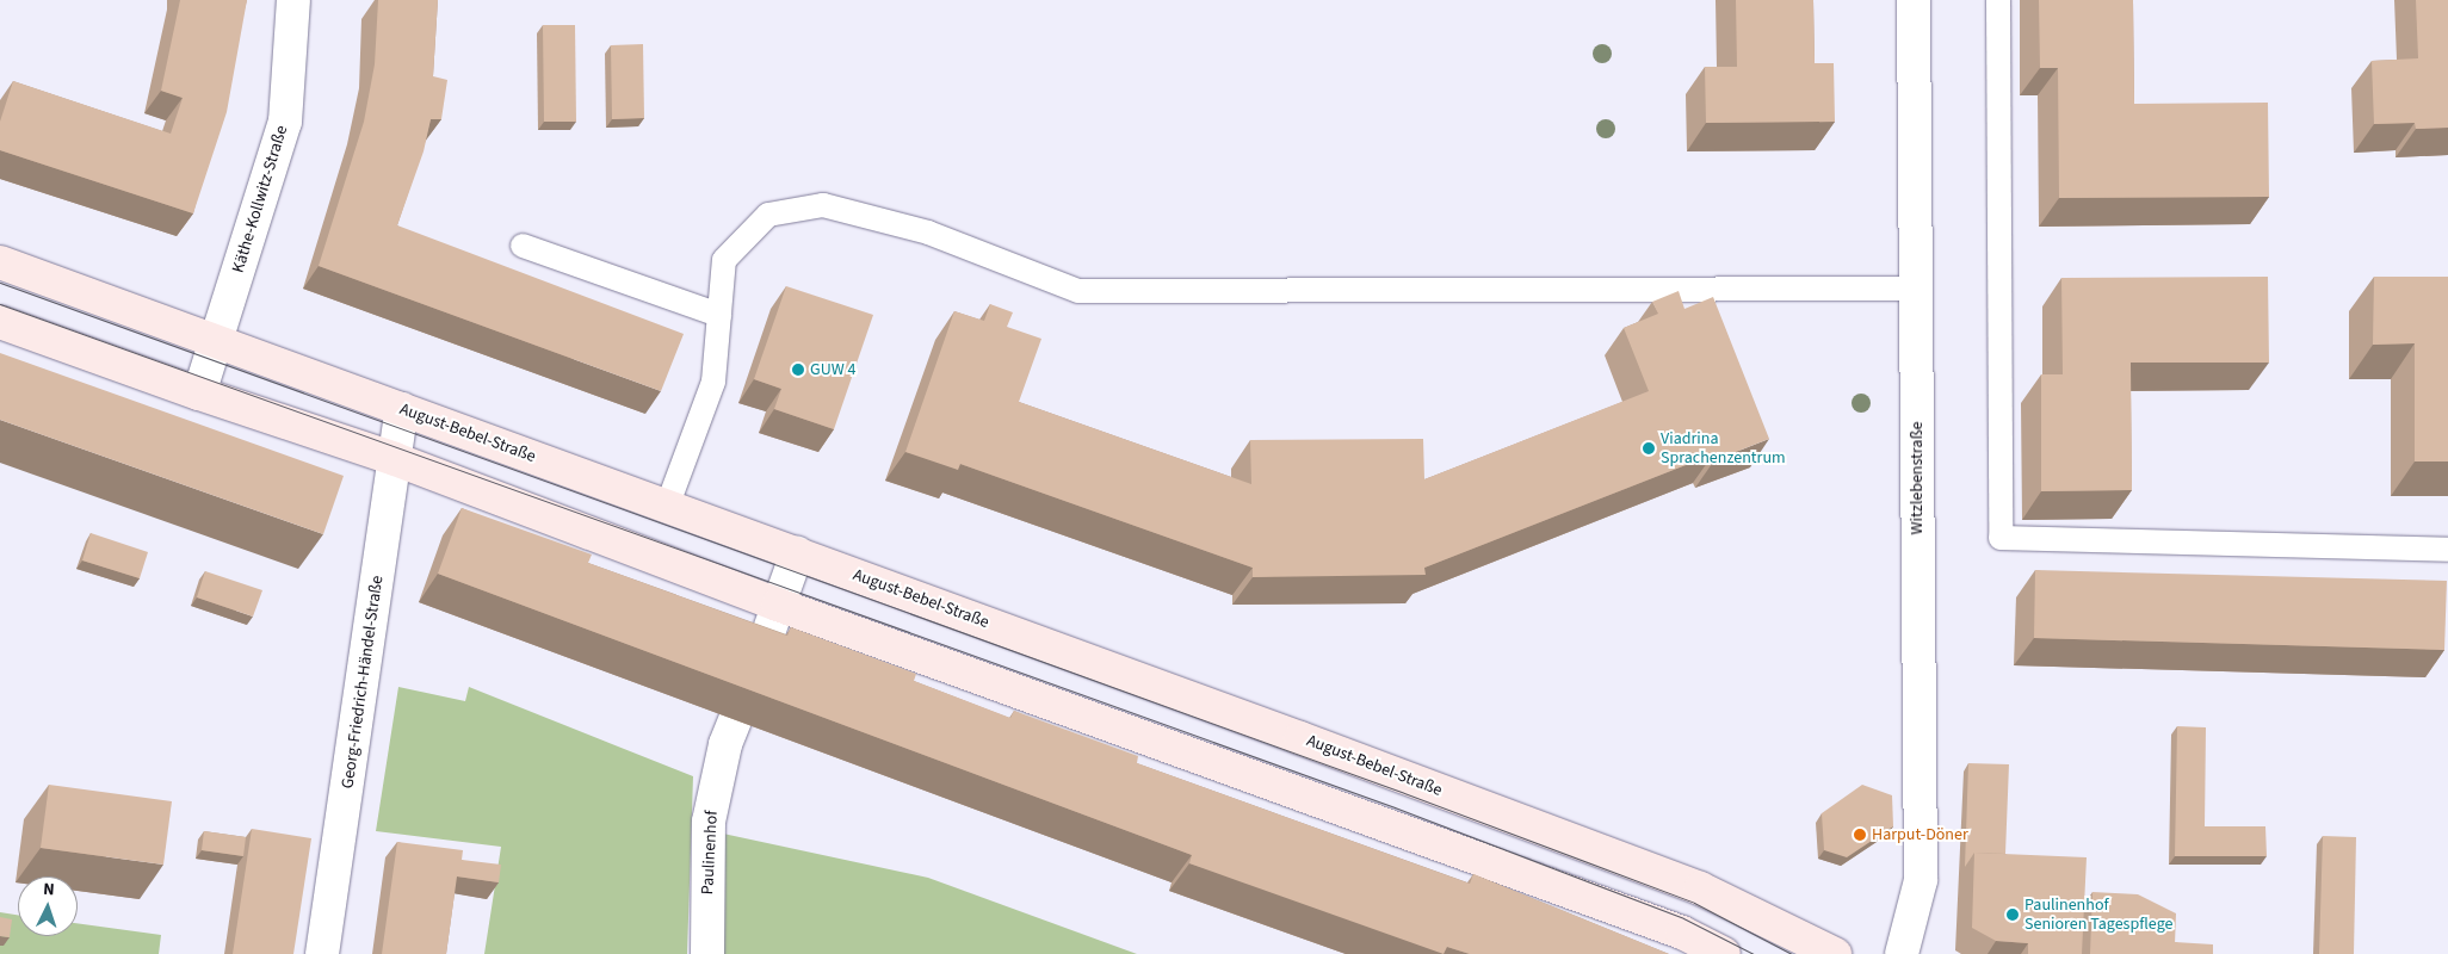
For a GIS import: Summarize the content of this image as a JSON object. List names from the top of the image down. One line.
{"streets":{"street":["Käthe-Kollwitz-Straße","August-Bebel-Straße","Witzlebenstraße","Georg-Friedrich-Händel-Straße","Paulinenhof"]},"crossings":[["Käthe-Kollwitz-Straße","August-Bebel-Straße"],["August-Bebel-Straße","Georg-Friedrich-Händel-Straße"]],"places":["GUW 4","Viadrina Sprachenzentrum","Harput-Döner","Paulinenhof Senioren Tagespflege"],"north":"top"}
